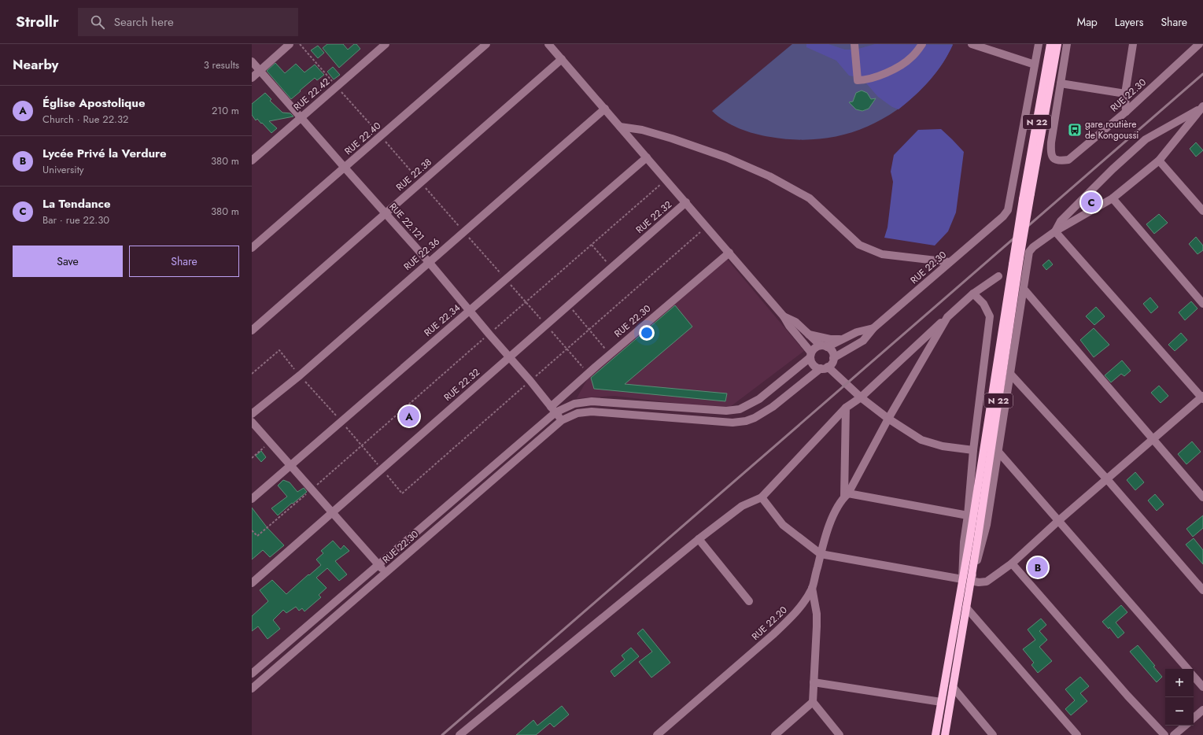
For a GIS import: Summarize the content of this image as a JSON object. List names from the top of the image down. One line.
{"streets":{"main road":["N 22"],"street":["RUE 22.42","RUE 22.30","RUE 22.40","RUE 22.38","RUE 22.32","RUE 22.121","RUE 22.36","RUE 22.34","RUE 22.20"]},"crossings":[["RUE 22.42","RUE 22.121"],["RUE 22.30","RUE 22.121"],["RUE 22.40","RUE 22.121"],["RUE 22.38","RUE 22.121"],["RUE 22.32","RUE 22.121"],["RUE 22.121","RUE 22.36"],["RUE 22.121","RUE 22.34"]],"places":{"bus stop":["gare routière de Kongoussi"]},"page":{"header":"Strollr","search":"Search here","nav":["Map","Layers","Share"],"heading":["Nearby","3 results"],"list":[{"mark":"A","name":"Église Apostolique","note":"Church · Rue 22.32","value":"210 m"},{"mark":"B","name":"Lycée Privé la Verdure","note":"University","value":"380 m"},{"mark":"C","name":"La Tendance","note":"Bar · rue 22.30","value":"380 m"}],"pins":["C","A","B"],"buttons":["Save","Share"],"map_buttons":["+","−"]}}
